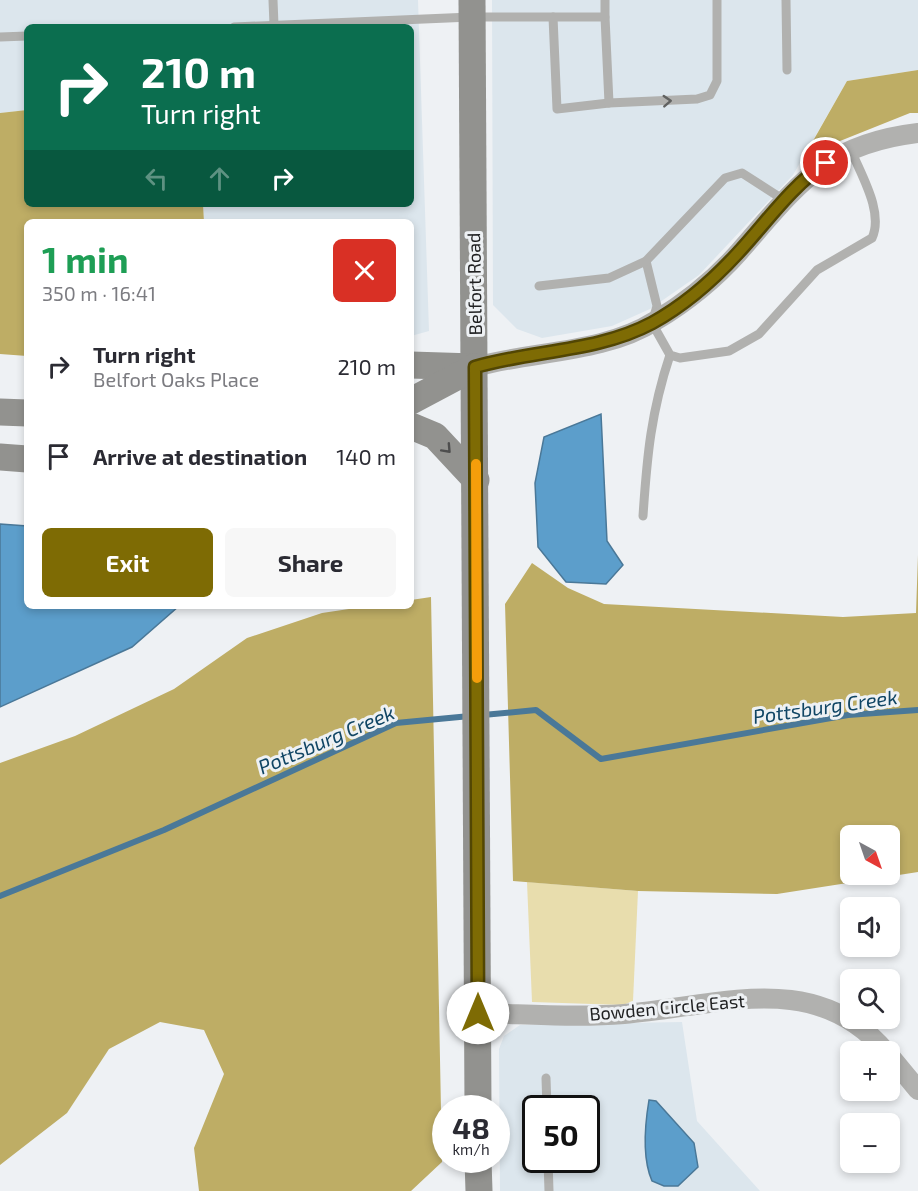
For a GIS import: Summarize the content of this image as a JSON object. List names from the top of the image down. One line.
{"streets":{"main road":["Belfort Road"],"street":["Bowden Circle East"]},"crossings":[["Belfort Road","Bowden Circle East"]],"water":["Pottsburg Creek"],"north":"bottom right","page":{"turn":["210 m","Turn right"],"heading":["1 min","350 m · 16:41"],"list":[{"name":"Turn right","note":"Belfort Oaks Place","value":"210 m"},{"name":"Arrive at destination","value":"140 m"}],"buttons":["Exit","Share"],"map_buttons":["+","−"],"speed":"48 km/h","limit":"50"}}
